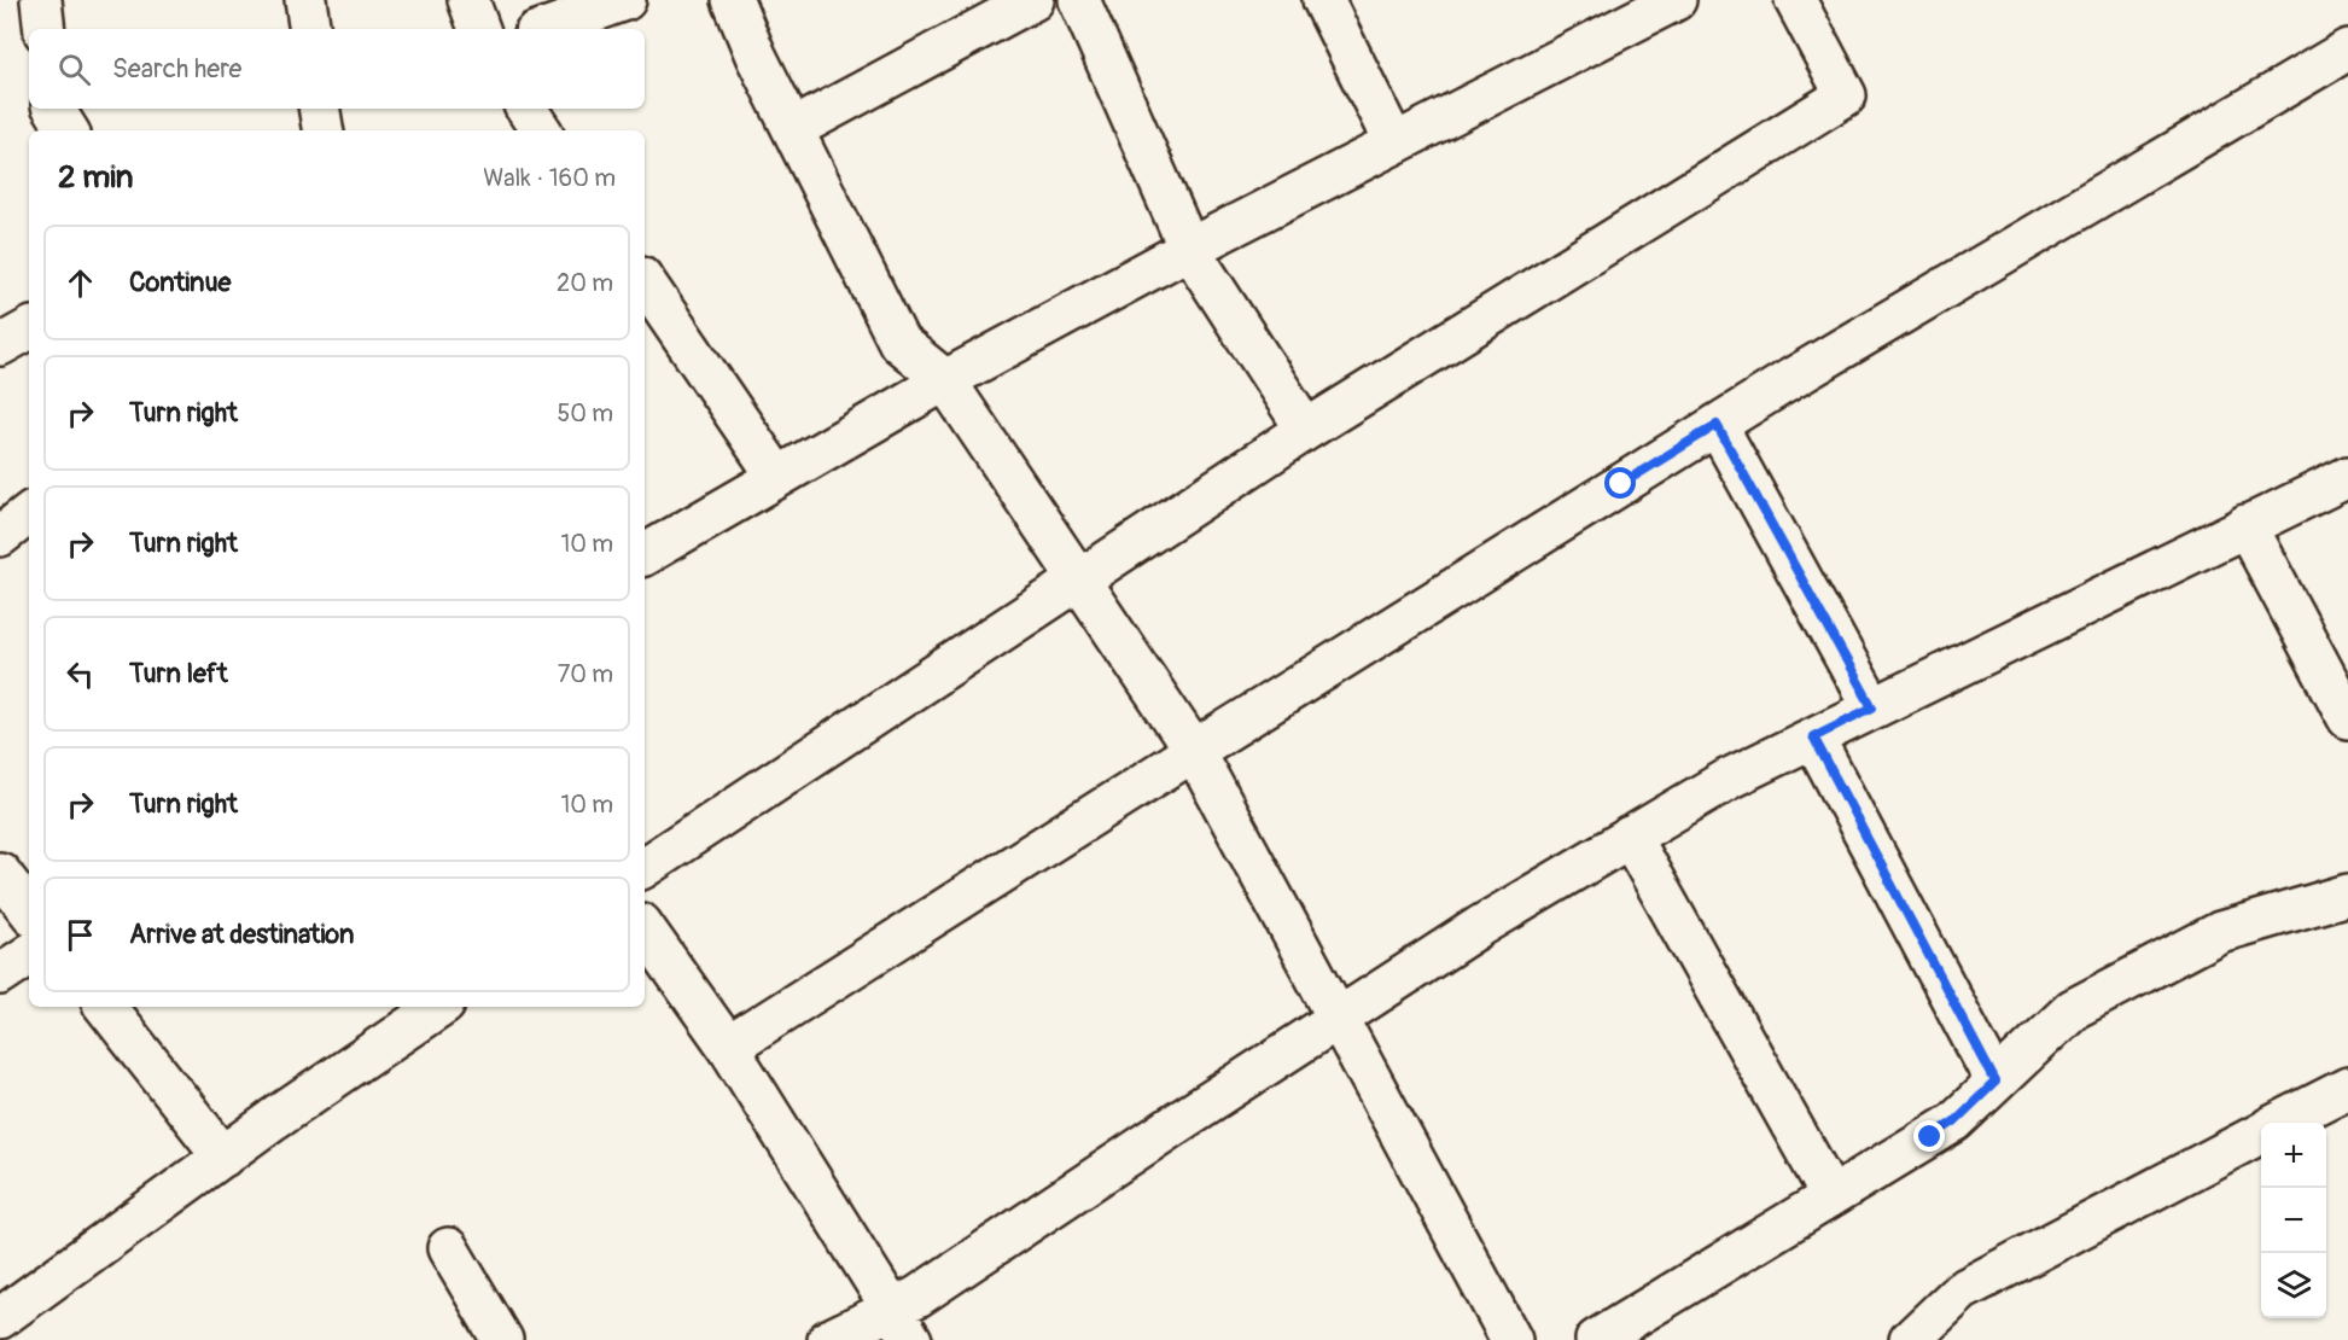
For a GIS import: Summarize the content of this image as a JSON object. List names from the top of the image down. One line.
{"page":{"search":"Search here","heading":["2 min","Walk · 160 m"],"list":[["Continue","20 m"],["Turn right","50 m"],["Turn right","10 m"],["Turn left","70 m"],["Turn right","10 m"],"Arrive at destination"],"map_buttons":["+","−"]}}
